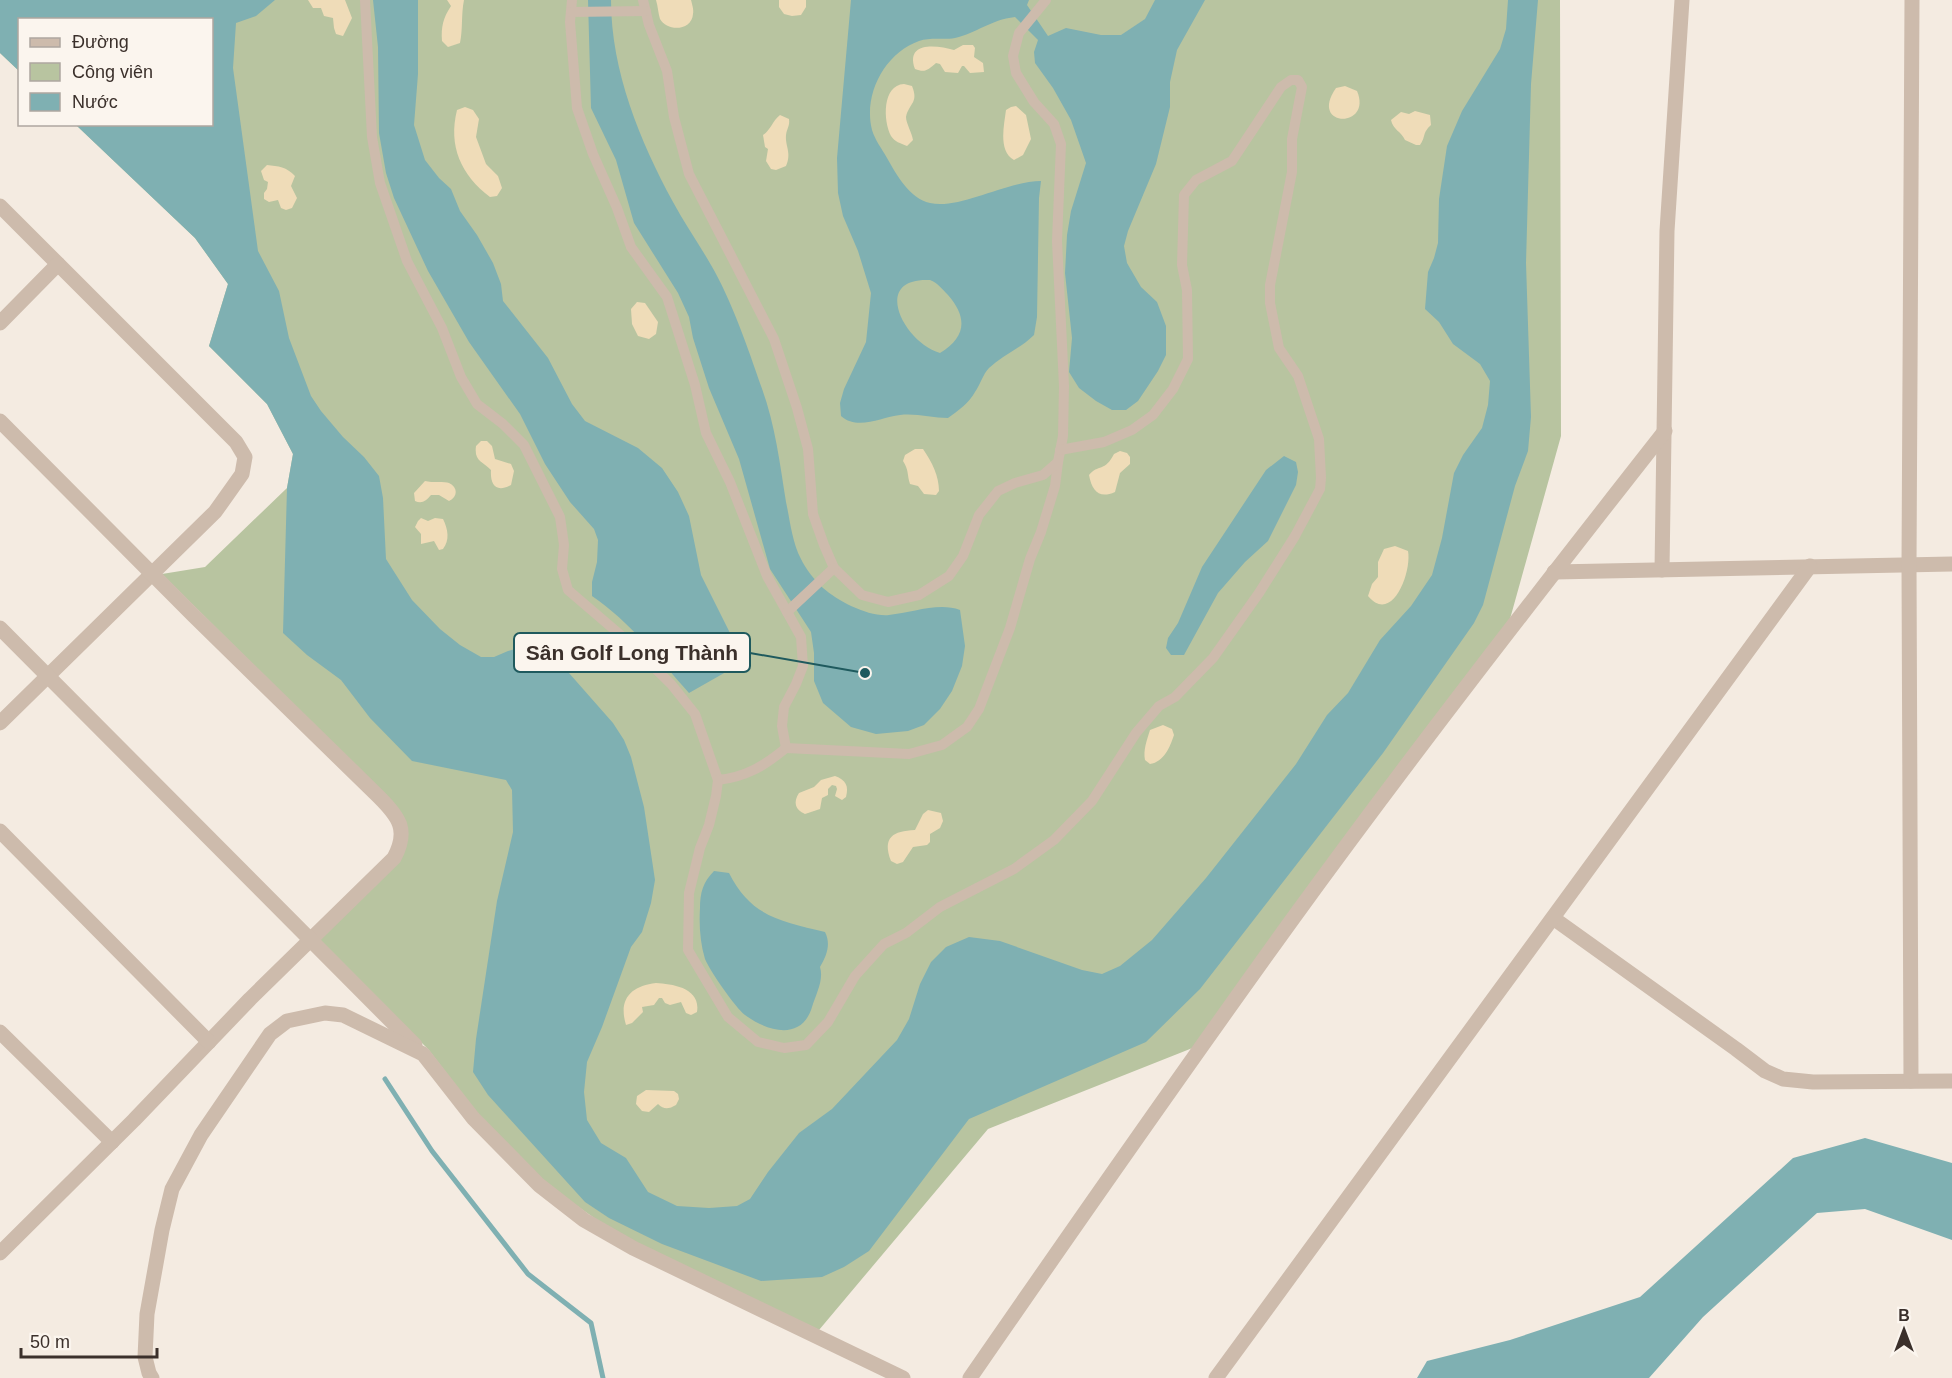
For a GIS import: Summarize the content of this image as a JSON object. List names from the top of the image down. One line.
{"places":["Sân Golf Long Thành"],"legend":["Đường","Công viên","Nước"],"scale_bar":"50 m","north":"top"}
